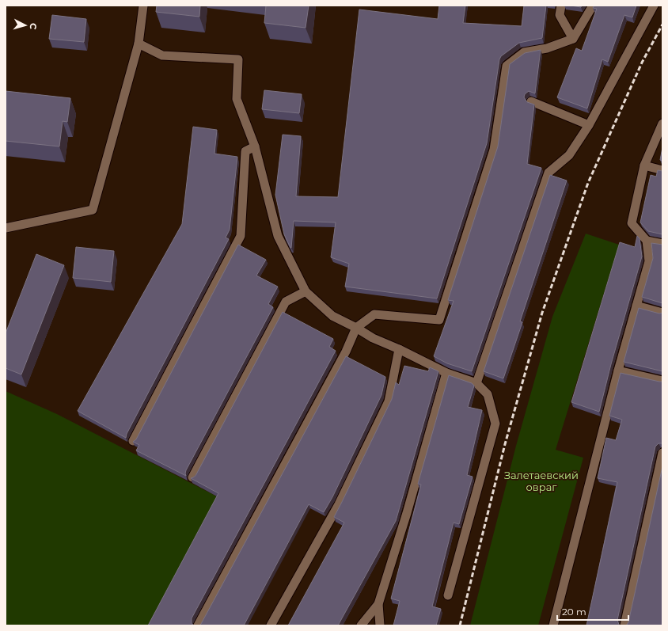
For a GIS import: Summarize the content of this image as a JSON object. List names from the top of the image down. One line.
{"parks":["Залетаевский овраг"],"scale_bar":"20 m","north":"right"}
